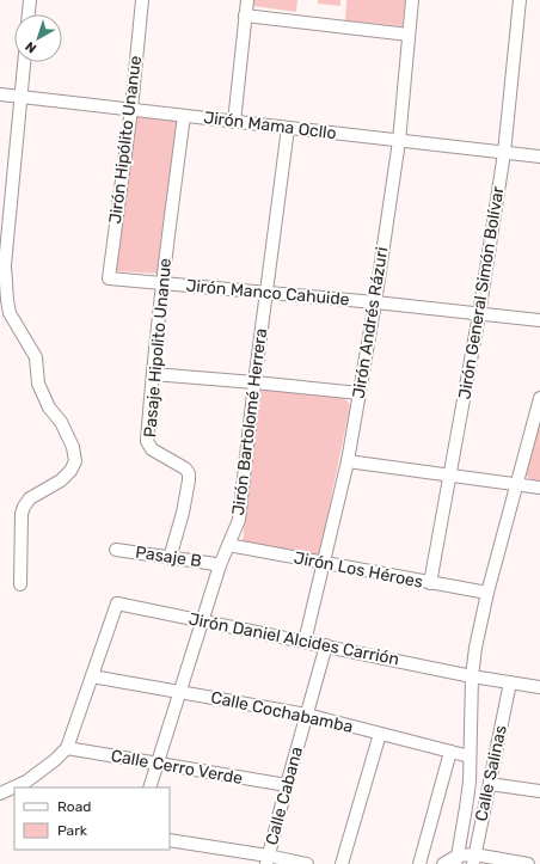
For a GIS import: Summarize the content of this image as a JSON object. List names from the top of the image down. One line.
{"streets":{"street":["Jirón Mama Ocllo","Jirón Hipólito Unanue","Jirón Manco Cahuide","Jirón General Simón Bolívar","Jirón Andrés Rázuri","Pasaje Hipolito Unanue","Jirón Bartolomé Herrera","Pasaje B","Jirón Los Héroes","Jirón Daniel Alcides Carrión","Calle Cochabamba","Calle Cerro Verde","Calle Salinas","Calle Cabana"]},"crossings":[["Jirón Mama Ocllo","Jirón Hipólito Unanue"],["Jirón Mama Ocllo","Jirón General Simón Bolívar"],["Jirón Mama Ocllo","Jirón Andrés Rázuri"],["Jirón Mama Ocllo","Pasaje Hipolito Unanue"],["Jirón Mama Ocllo","Jirón Bartolomé Herrera"],["Jirón Hipólito Unanue","Jirón Manco Cahuide"],["Jirón Manco Cahuide","Jirón General Simón Bolívar"],["Jirón Manco Cahuide","Jirón Andrés Rázuri"],["Jirón Manco Cahuide","Pasaje Hipolito Unanue"],["Jirón Manco Cahuide","Jirón Bartolomé Herrera"],["Jirón General Simón Bolívar","Jirón Los Héroes"],["Jirón Andrés Rázuri","Jirón Los Héroes"],["Jirón Andrés Rázuri","Jirón Daniel Alcides Carrión"],["Pasaje Hipolito Unanue","Pasaje B"],["Jirón Bartolomé Herrera","Pasaje B"],["Jirón Bartolomé Herrera","Jirón Los Héroes"],["Jirón Bartolomé Herrera","Jirón Daniel Alcides Carrión"],["Jirón Bartolomé Herrera","Calle Cochabamba"],["Jirón Bartolomé Herrera","Calle Cerro Verde"],["Jirón Daniel Alcides Carrión","Calle Cochabamba"],["Jirón Daniel Alcides Carrión","Calle Salinas"],["Jirón Daniel Alcides Carrión","Calle Cabana"],["Calle Cochabamba","Calle Cabana"],["Calle Cerro Verde","Calle Cabana"]],"legend":["Road","Park"],"north":"bottom left"}
